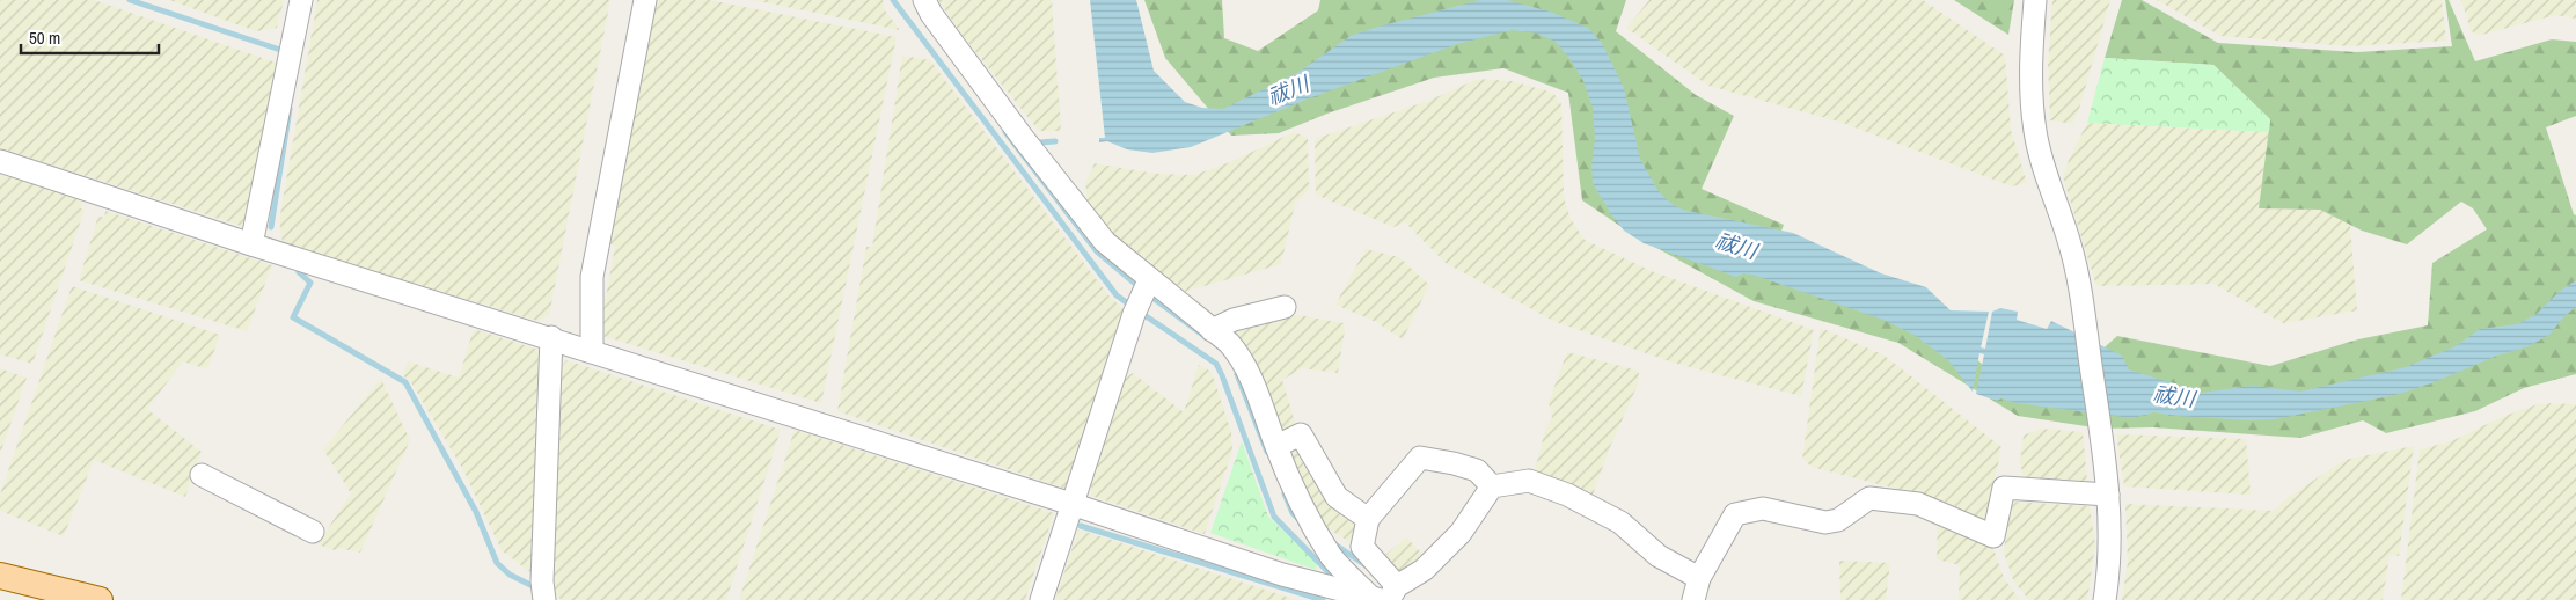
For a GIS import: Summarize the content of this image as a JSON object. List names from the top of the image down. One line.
{"water":["祓川"],"scale_bar":"50 m"}
